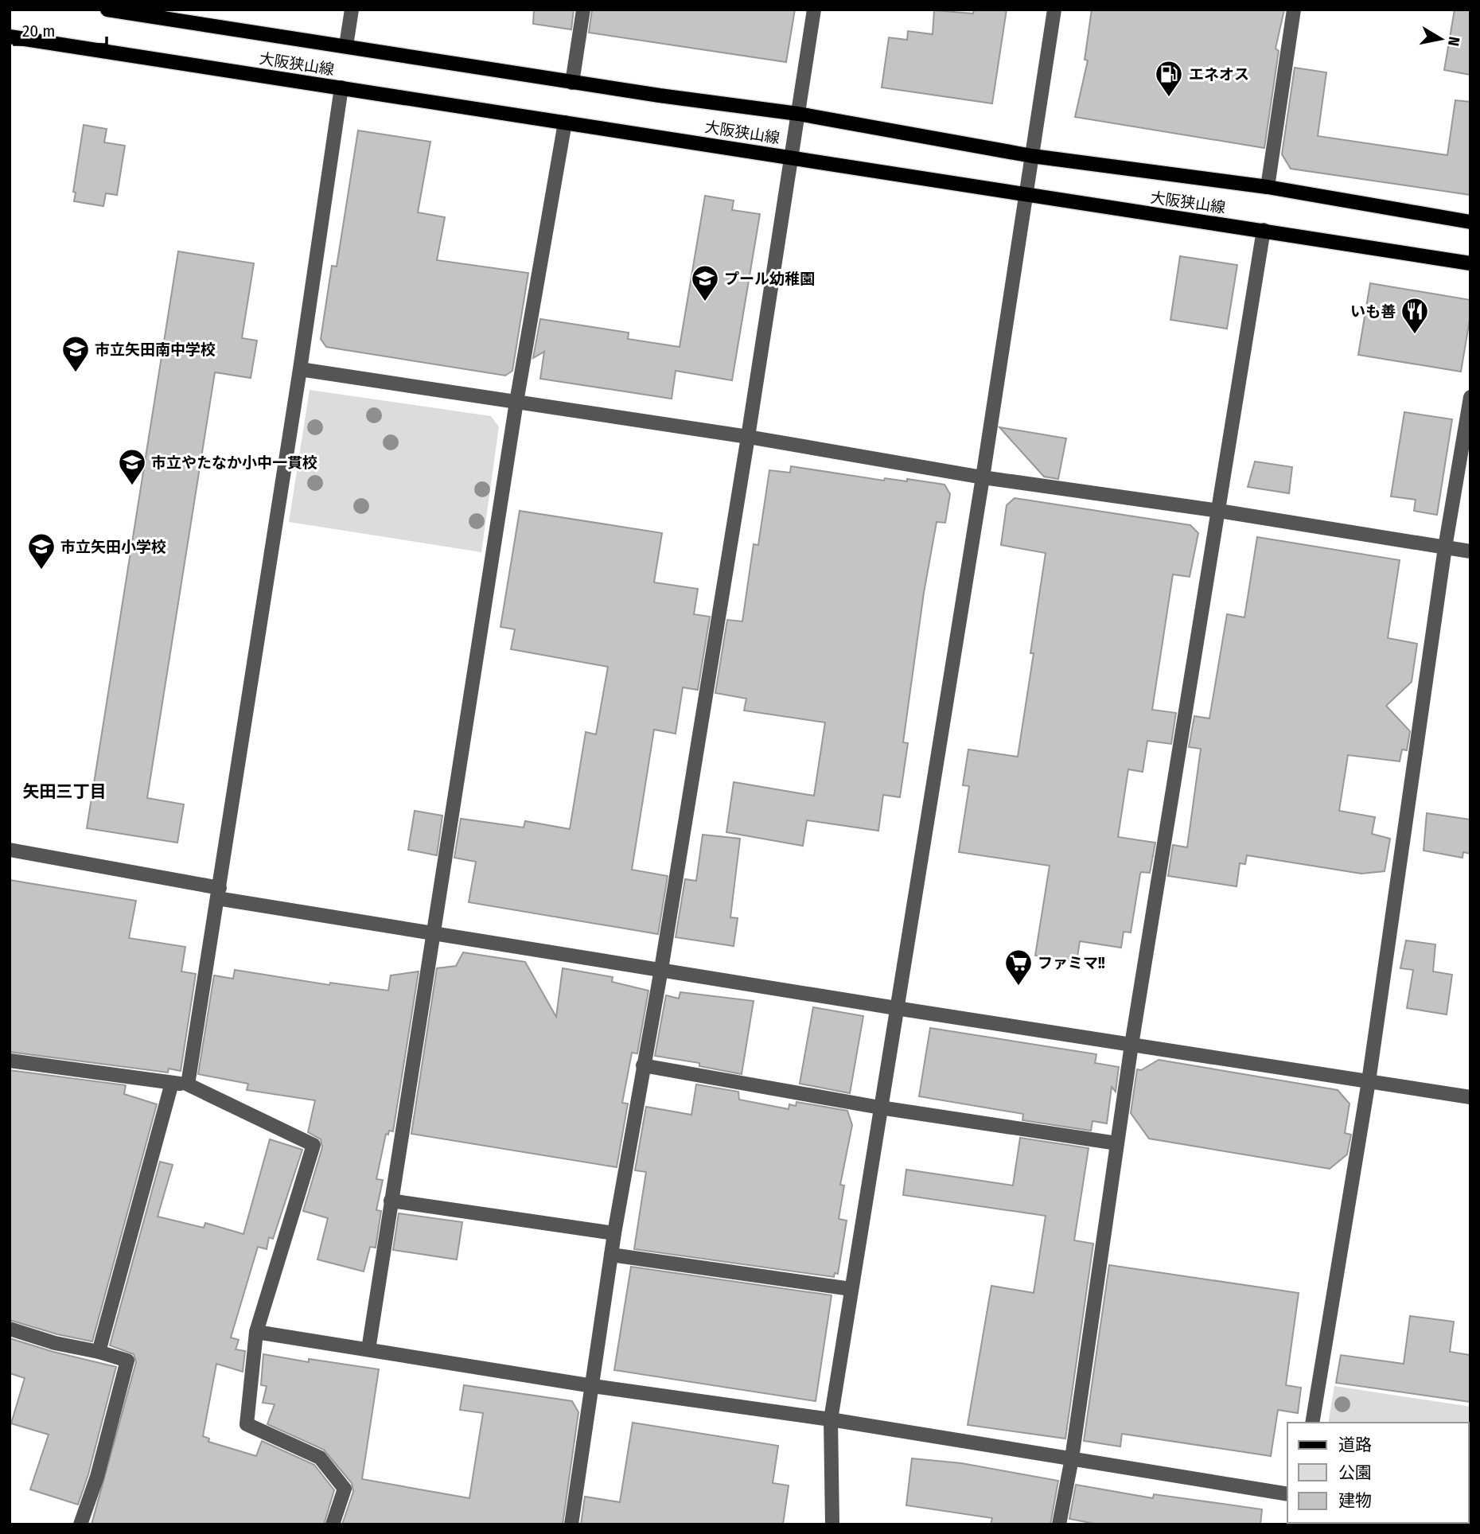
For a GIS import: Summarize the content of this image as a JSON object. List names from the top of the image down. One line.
{"streets":{"main road":["大阪狭山線"]},"districts":["矢田三丁目"],"places":{"fuel station":["エネオス"],"school or university":["プール幼稚園","市立矢田南中学校","市立やたなか小中一貫校","市立矢田小学校"],"restaurant":["いも善"],"supermarket":["ファミマ!!"]},"legend":["道路","公園","建物"],"scale_bar":"20 m","north":"right"}
